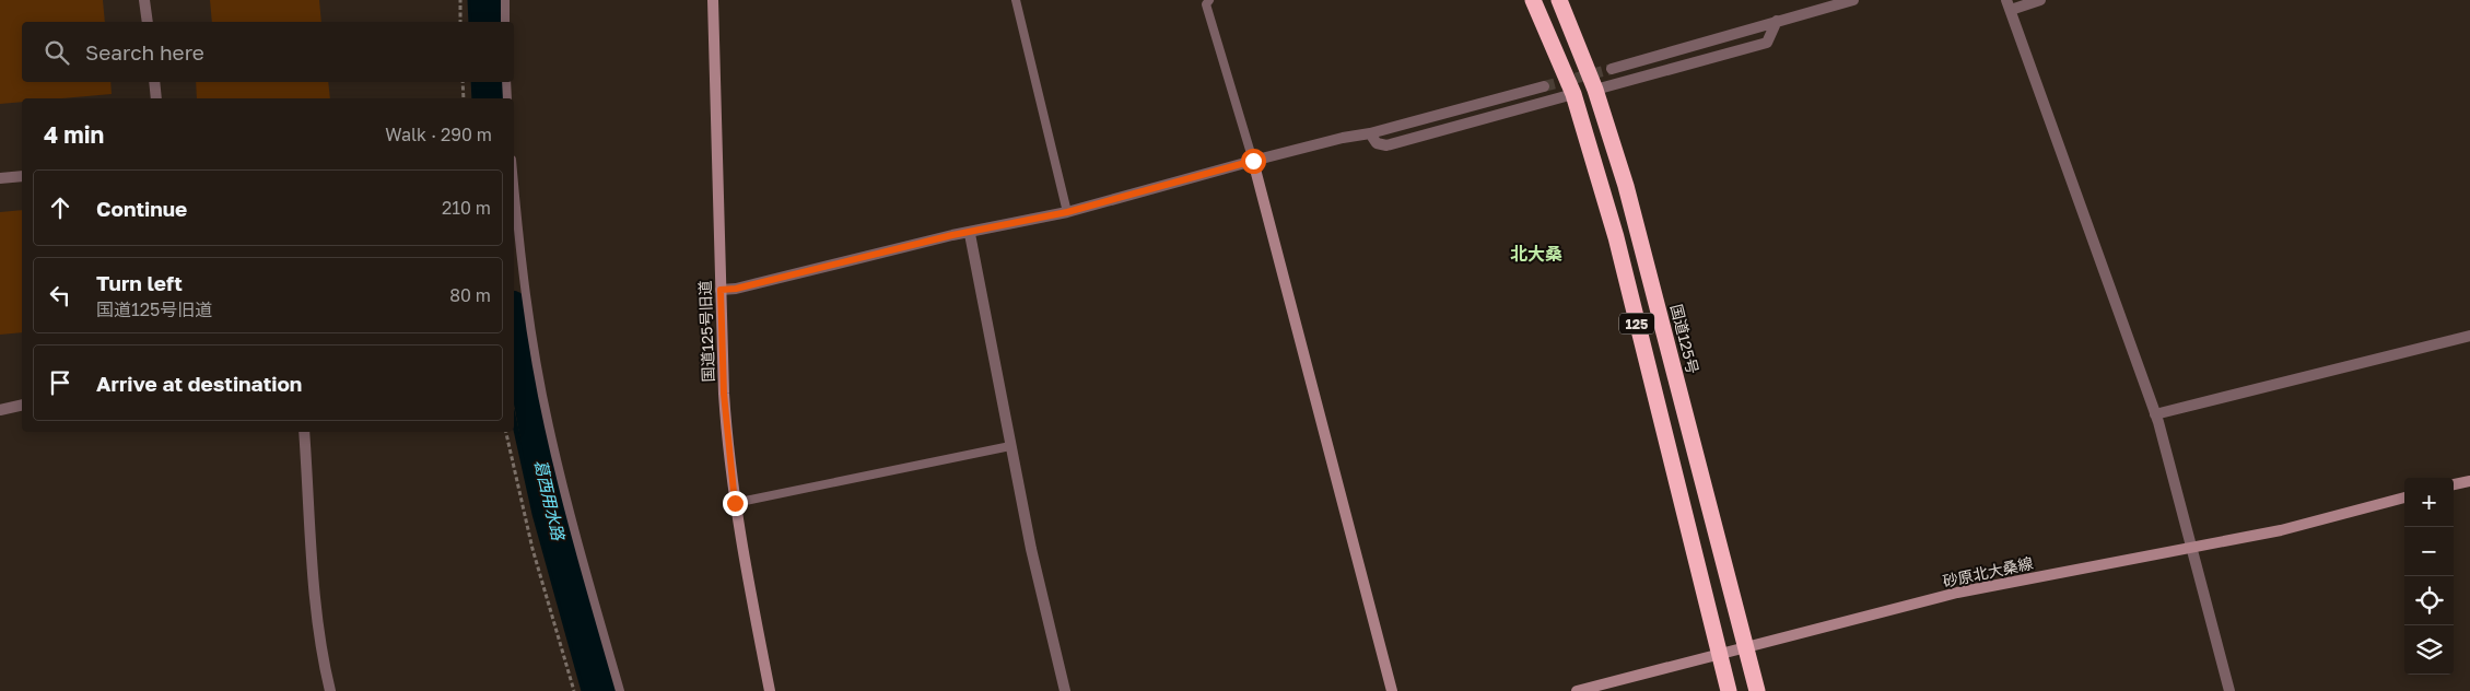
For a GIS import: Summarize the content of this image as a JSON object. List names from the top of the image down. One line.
{"streets":{"highway":["125","国道125号"],"street":["国道125号旧道","砂原北大桑線"]},"crossings":[["125","砂原北大桑線"],["国道125号","砂原北大桑線"]],"districts":["北大桑"],"water":["葛西用水路"],"page":{"search":"Search here","heading":["4 min","Walk · 290 m"],"list":[["Continue","210 m"],["Turn left","国道125号旧道","80 m"],"Arrive at destination"],"map_buttons":["+","−"]}}
